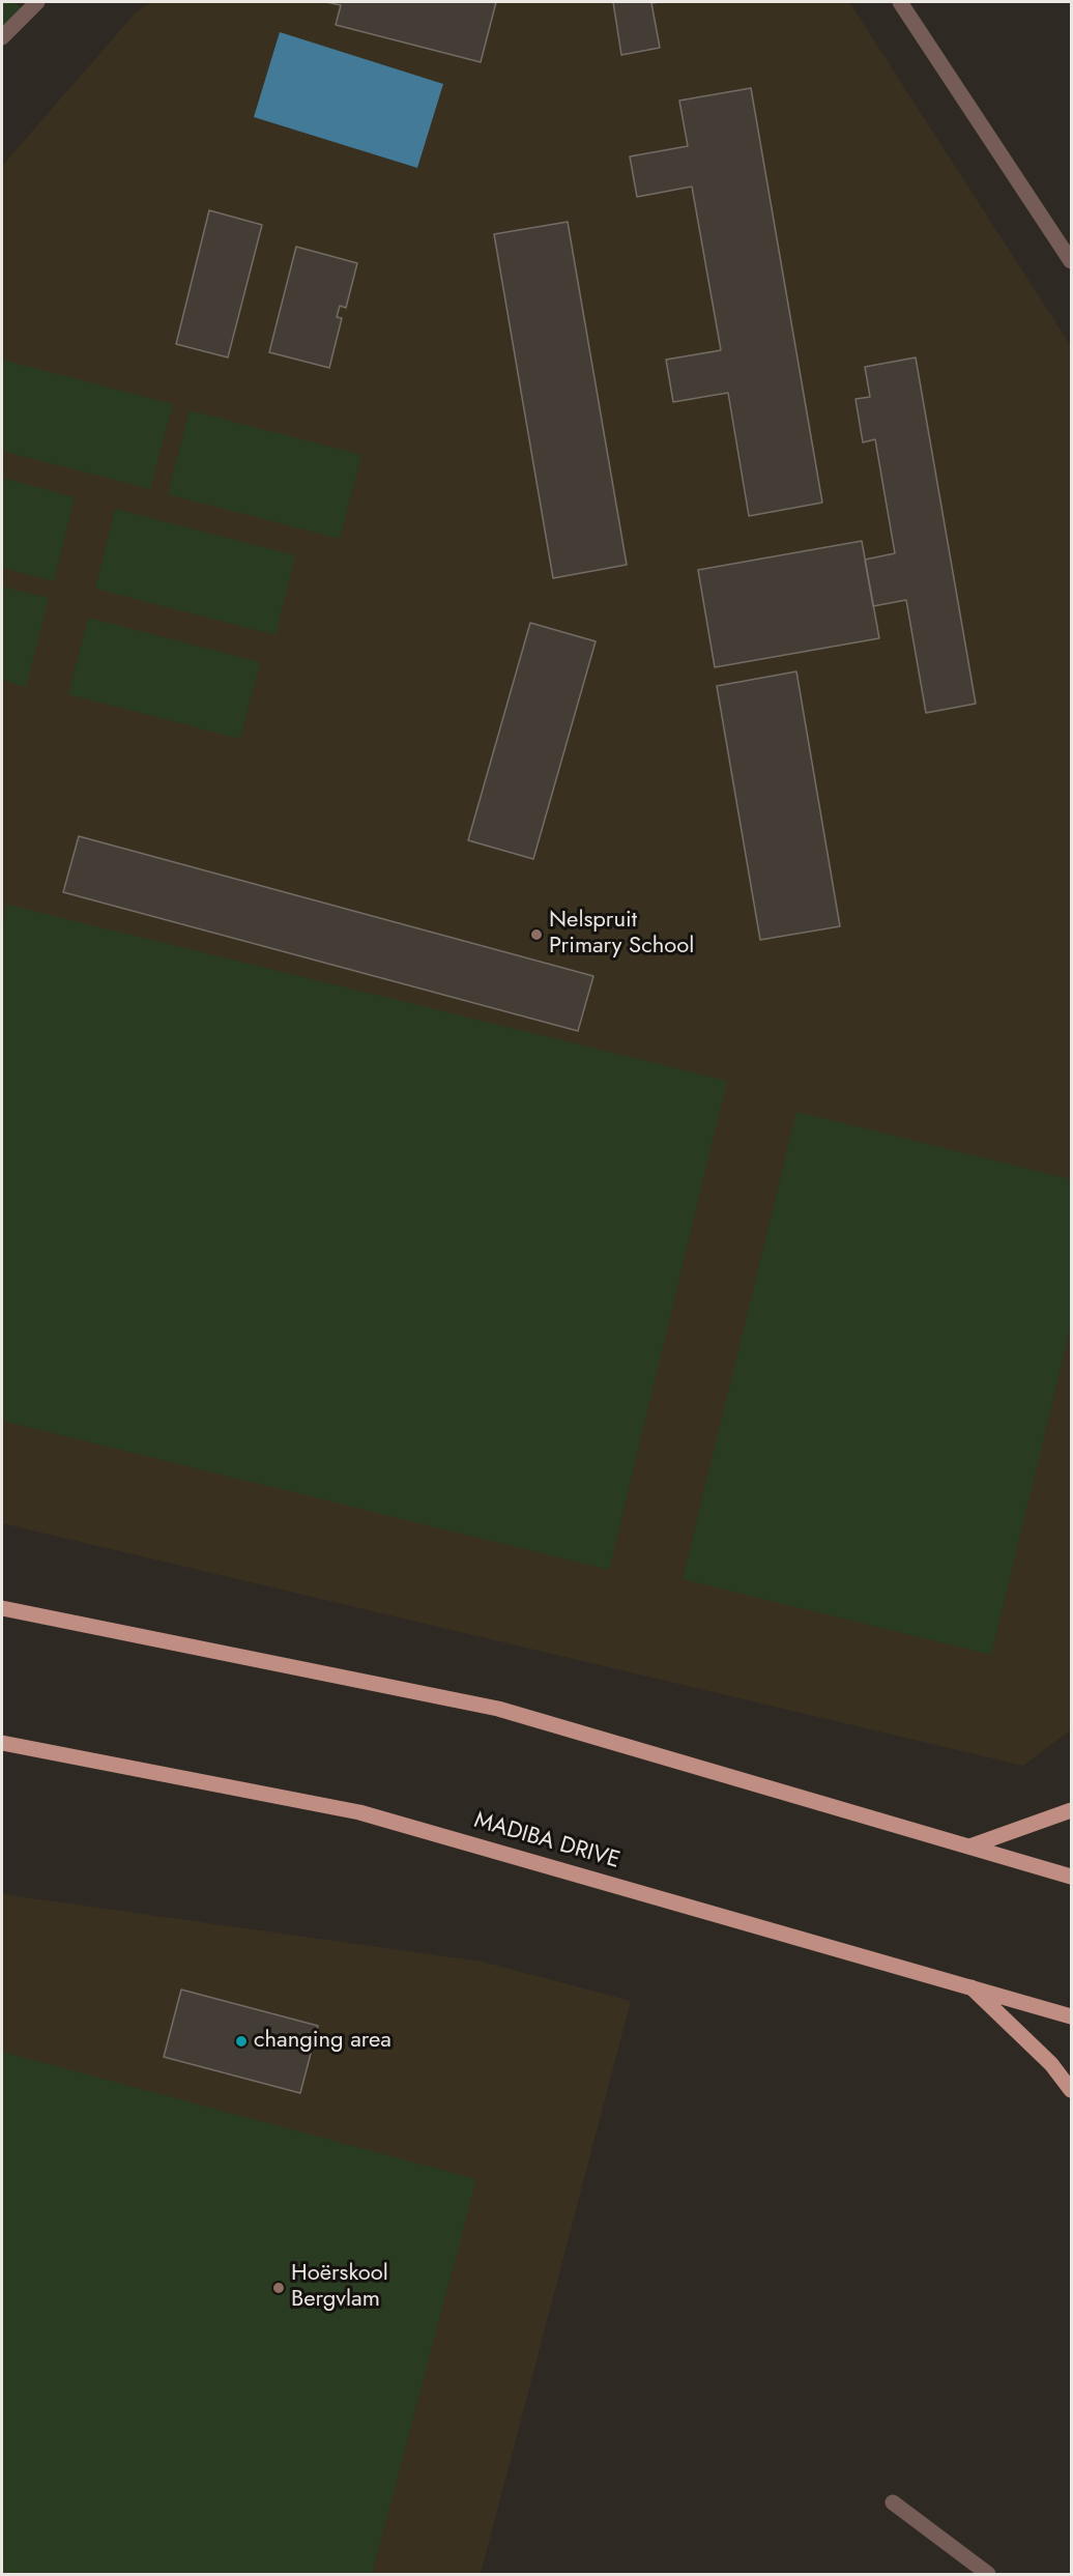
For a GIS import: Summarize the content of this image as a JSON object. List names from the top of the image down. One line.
{"streets":{"main road":["MADIBA DRIVE"]},"places":["Nelspruit Primary School","changing area","Hoërskool Bergvlam"]}
